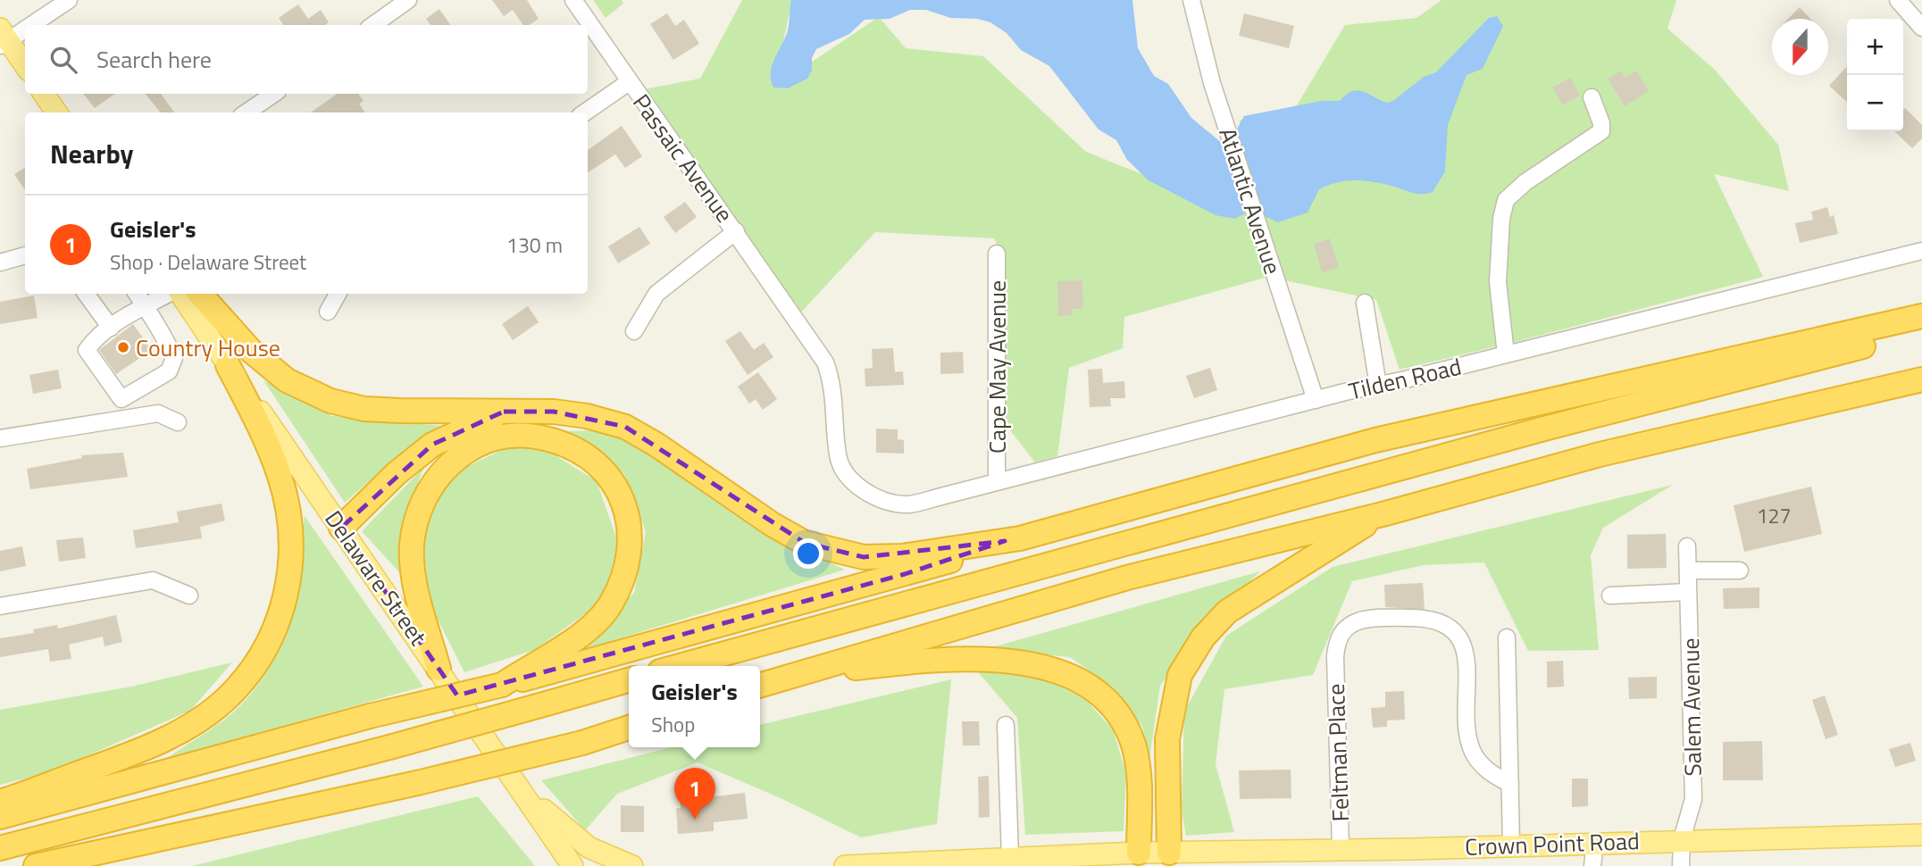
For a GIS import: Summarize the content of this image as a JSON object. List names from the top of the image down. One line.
{"streets":{"main road":["Delaware Street","Crown Point Road"],"street":["Passaic Avenue","Atlantic Avenue","Cape May Avenue","Tilden Road","Salem Avenue","Feltman Place"]},"crossings":[["Passaic Avenue","Tilden Road"],["Atlantic Avenue","Tilden Road"],["Cape May Avenue","Tilden Road"],["Salem Avenue","Crown Point Road"],["Feltman Place","Crown Point Road"]],"places":["Country House"],"house_numbers":["127"],"north":"bottom","page":{"map_buttons":["+","−"],"search":"Search here","heading":"Nearby","list":[{"mark":"1","name":"Geisler's","note":"Shop · Delaware Street","value":"130 m"}],"popup":["Geisler's","Shop"],"pins":"1"}}
